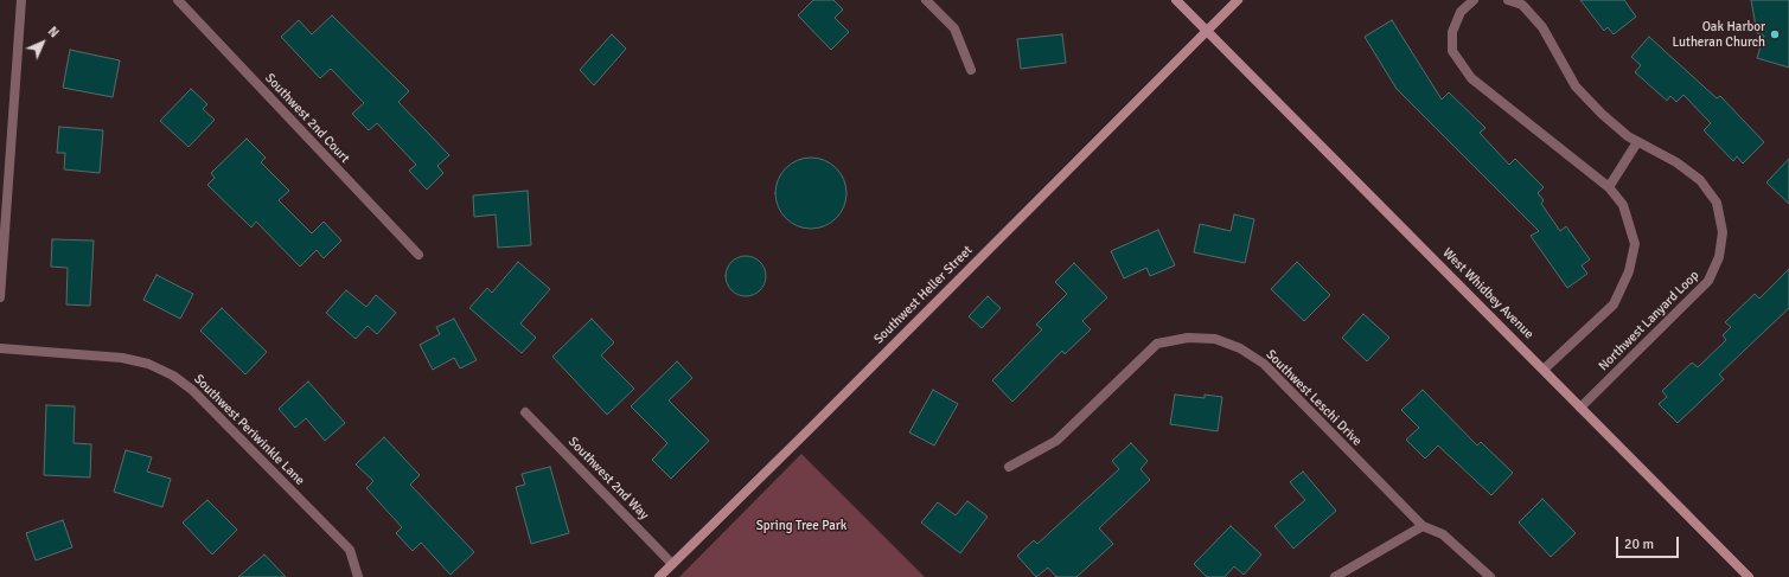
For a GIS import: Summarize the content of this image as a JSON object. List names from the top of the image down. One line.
{"streets":{"street":["Southwest 2nd Court","West Whidbey Avenue","Southwest Heller Street","Northwest Lanyard Loop","Southwest Leschi Drive","Southwest Periwinkle Lane","Southwest 2nd Way"]},"crossings":[["West Whidbey Avenue","Southwest Heller Street"],["West Whidbey Avenue","Northwest Lanyard Loop"],["Southwest Heller Street","Southwest 2nd Way"]],"parks":["Spring Tree Park"],"places":["Oak Harbor Lutheran Church"],"scale_bar":"20 m","north":"top right"}
